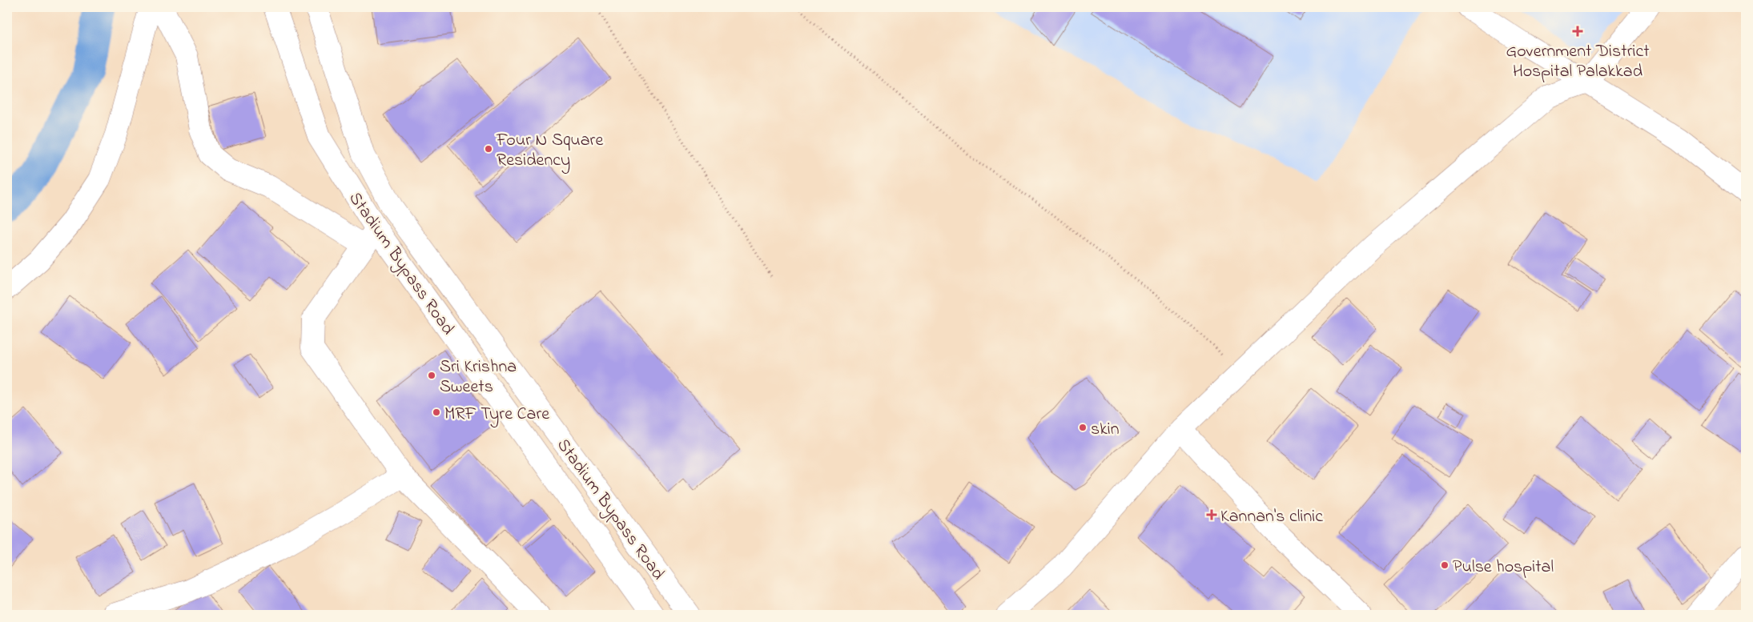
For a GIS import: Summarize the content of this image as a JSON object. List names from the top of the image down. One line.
{"streets":{"street":["Stadium Bypass Road"]},"places":{"health":["Government District Hospital Palakkad","Kannan's clinic"],"other":["Four N Square Residency","Sri Krishna Sweets","MRF Tyre Care","skin","Pulse hospital"]}}
